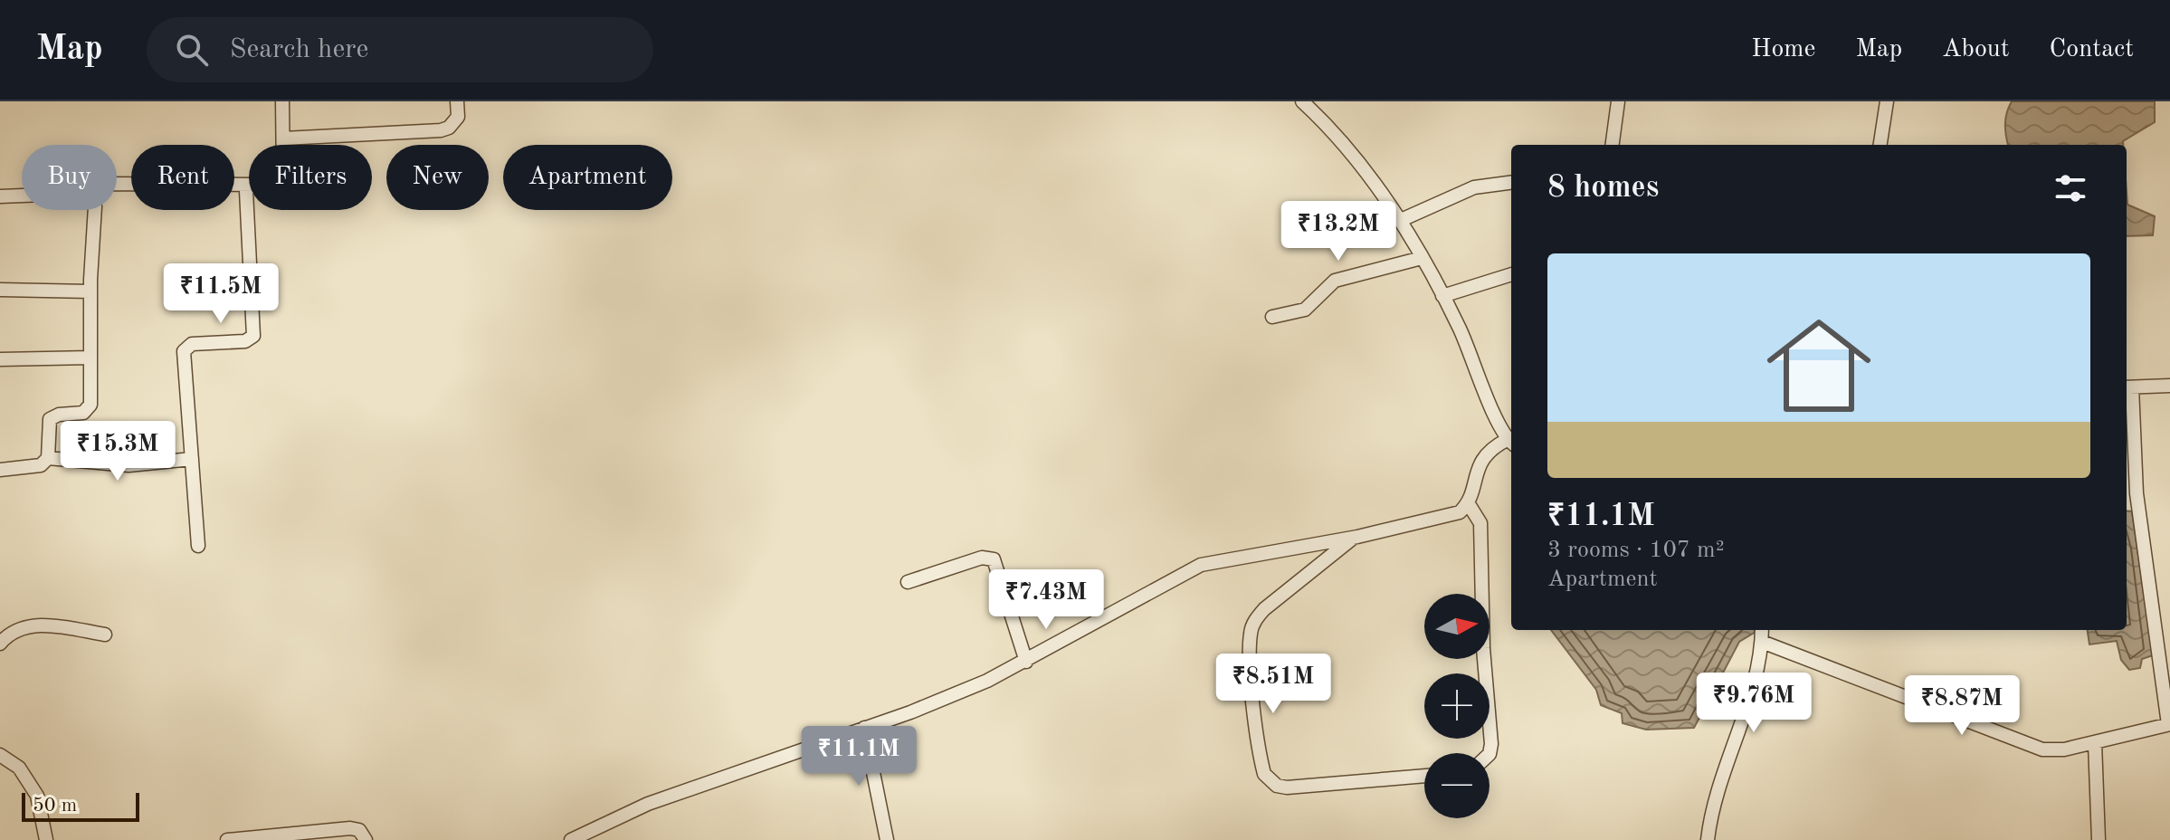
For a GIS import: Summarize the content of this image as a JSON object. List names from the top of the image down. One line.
{"scale_bar":"50 m","north":"right","page":{"header":"Map","search":"Search here","nav":["Home","Map","About","Contact"],"chip":["Buy","Rent","Filters","New","Apartment"],"heading":"8 homes","price":["₹13.2M","₹11.5M","₹15.3M","₹7.43M","₹8.51M","₹9.76M","₹8.87M","₹11.1M"],"list":[{"name":"₹11.1M","note":"3 rooms · 107 m² · Apartment"}],"map_buttons":["+","−"],"scale":"50 m"}}
